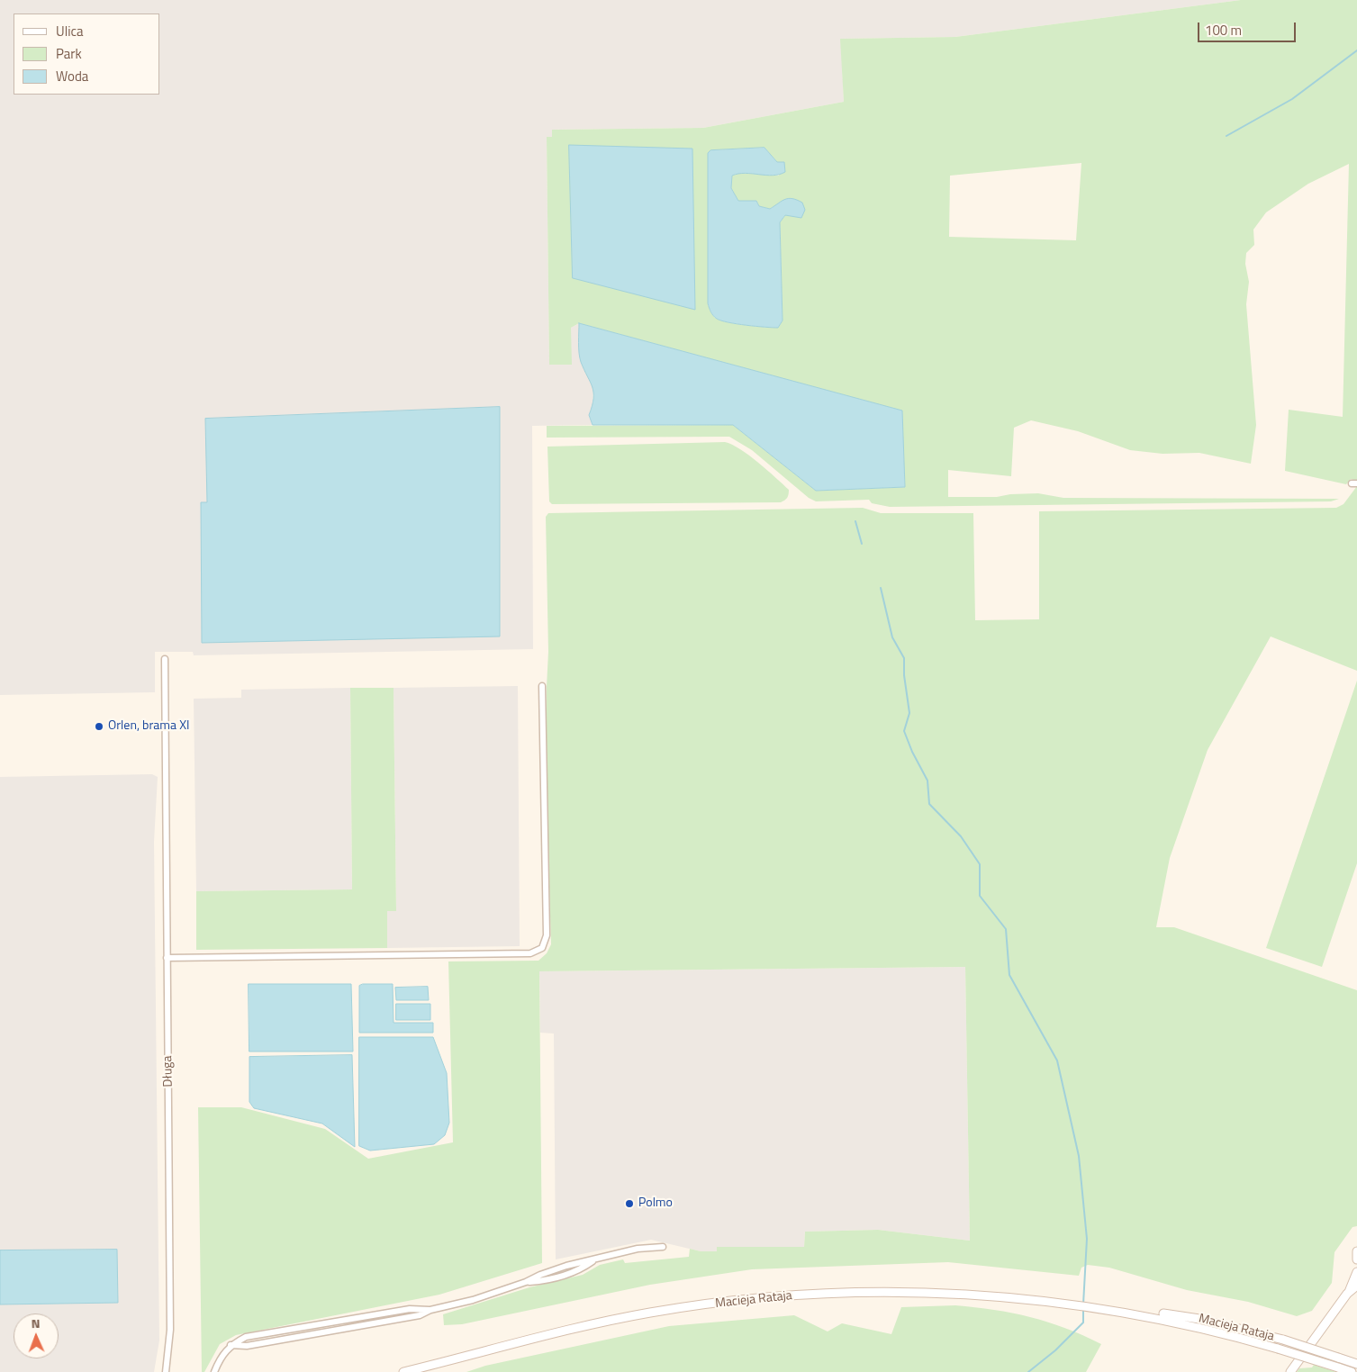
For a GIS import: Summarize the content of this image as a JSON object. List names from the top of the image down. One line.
{"streets":{"main road":["Macieja Rataja"],"street":["Długa"]},"places":["Orlen, brama XI","Polmo"],"legend":["Ulica","Park","Woda"],"scale_bar":"100 m","north":"top"}
